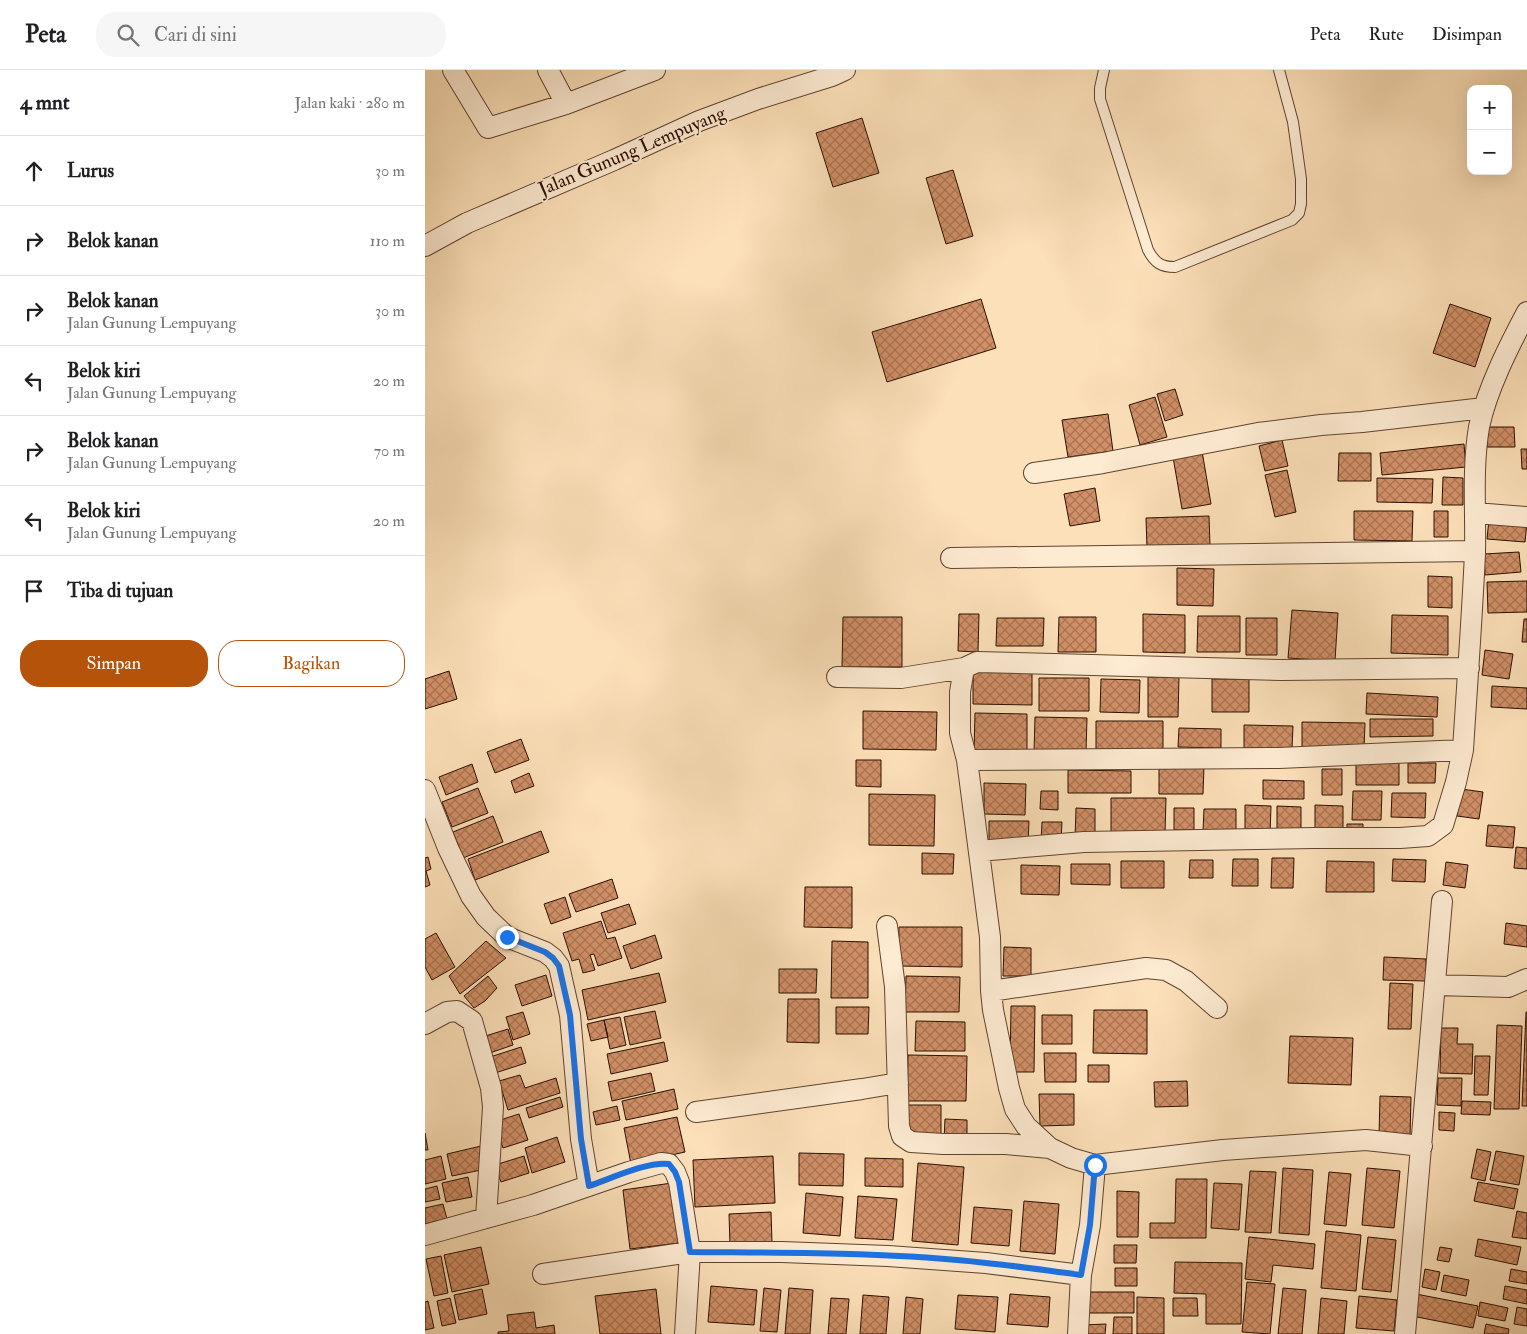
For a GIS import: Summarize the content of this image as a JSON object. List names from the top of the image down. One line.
{"streets":{"street":["Jalan Gunung Lempuyang"]},"page":{"header":"Peta","search":"Cari di sini","nav":["Peta","Rute","Disimpan"],"heading":["4 mnt","Jalan kaki · 280 m"],"map_buttons":["+","−"],"list":[["Lurus","30 m"],["Belok kanan","110 m"],["Belok kanan","Jalan Gunung Lempuyang","30 m"],["Belok kiri","Jalan Gunung Lempuyang","20 m"],["Belok kanan","Jalan Gunung Lempuyang","70 m"],["Belok kiri","Jalan Gunung Lempuyang","20 m"],"Tiba di tujuan"],"buttons":["Simpan","Bagikan"]}}
